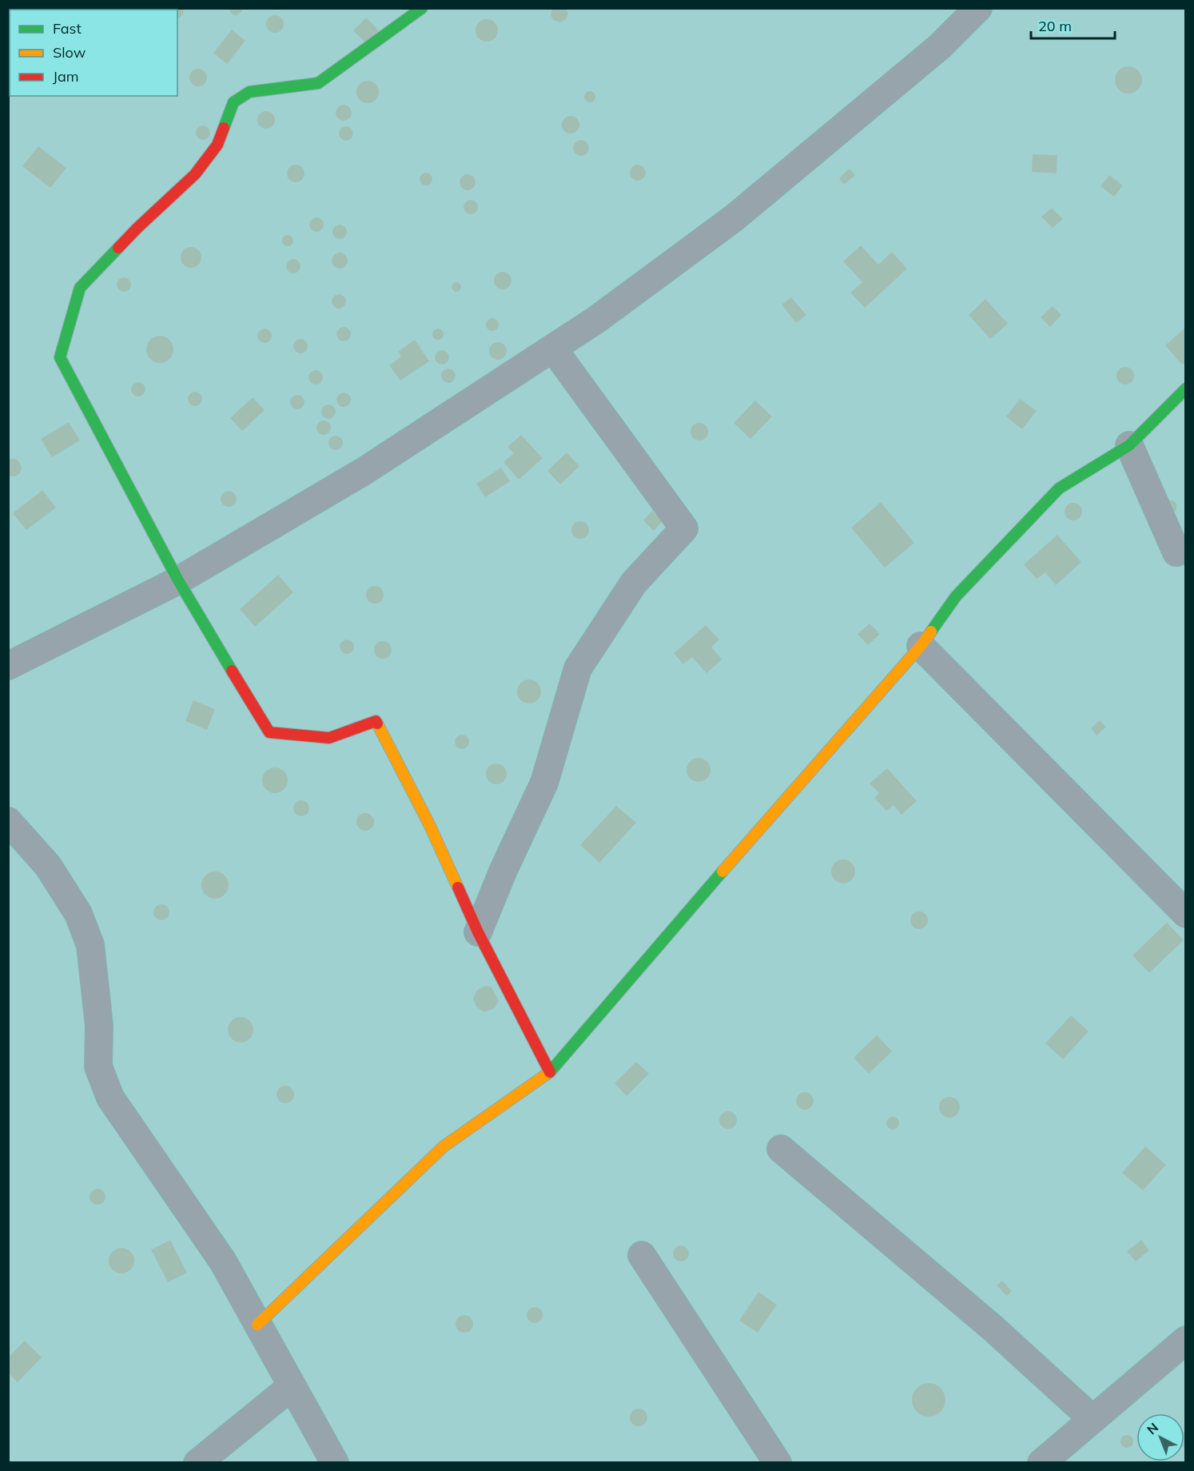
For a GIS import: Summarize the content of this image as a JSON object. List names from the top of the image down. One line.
{"legend":["Fast","Slow","Jam"],"scale_bar":"20 m","north":"top left"}
